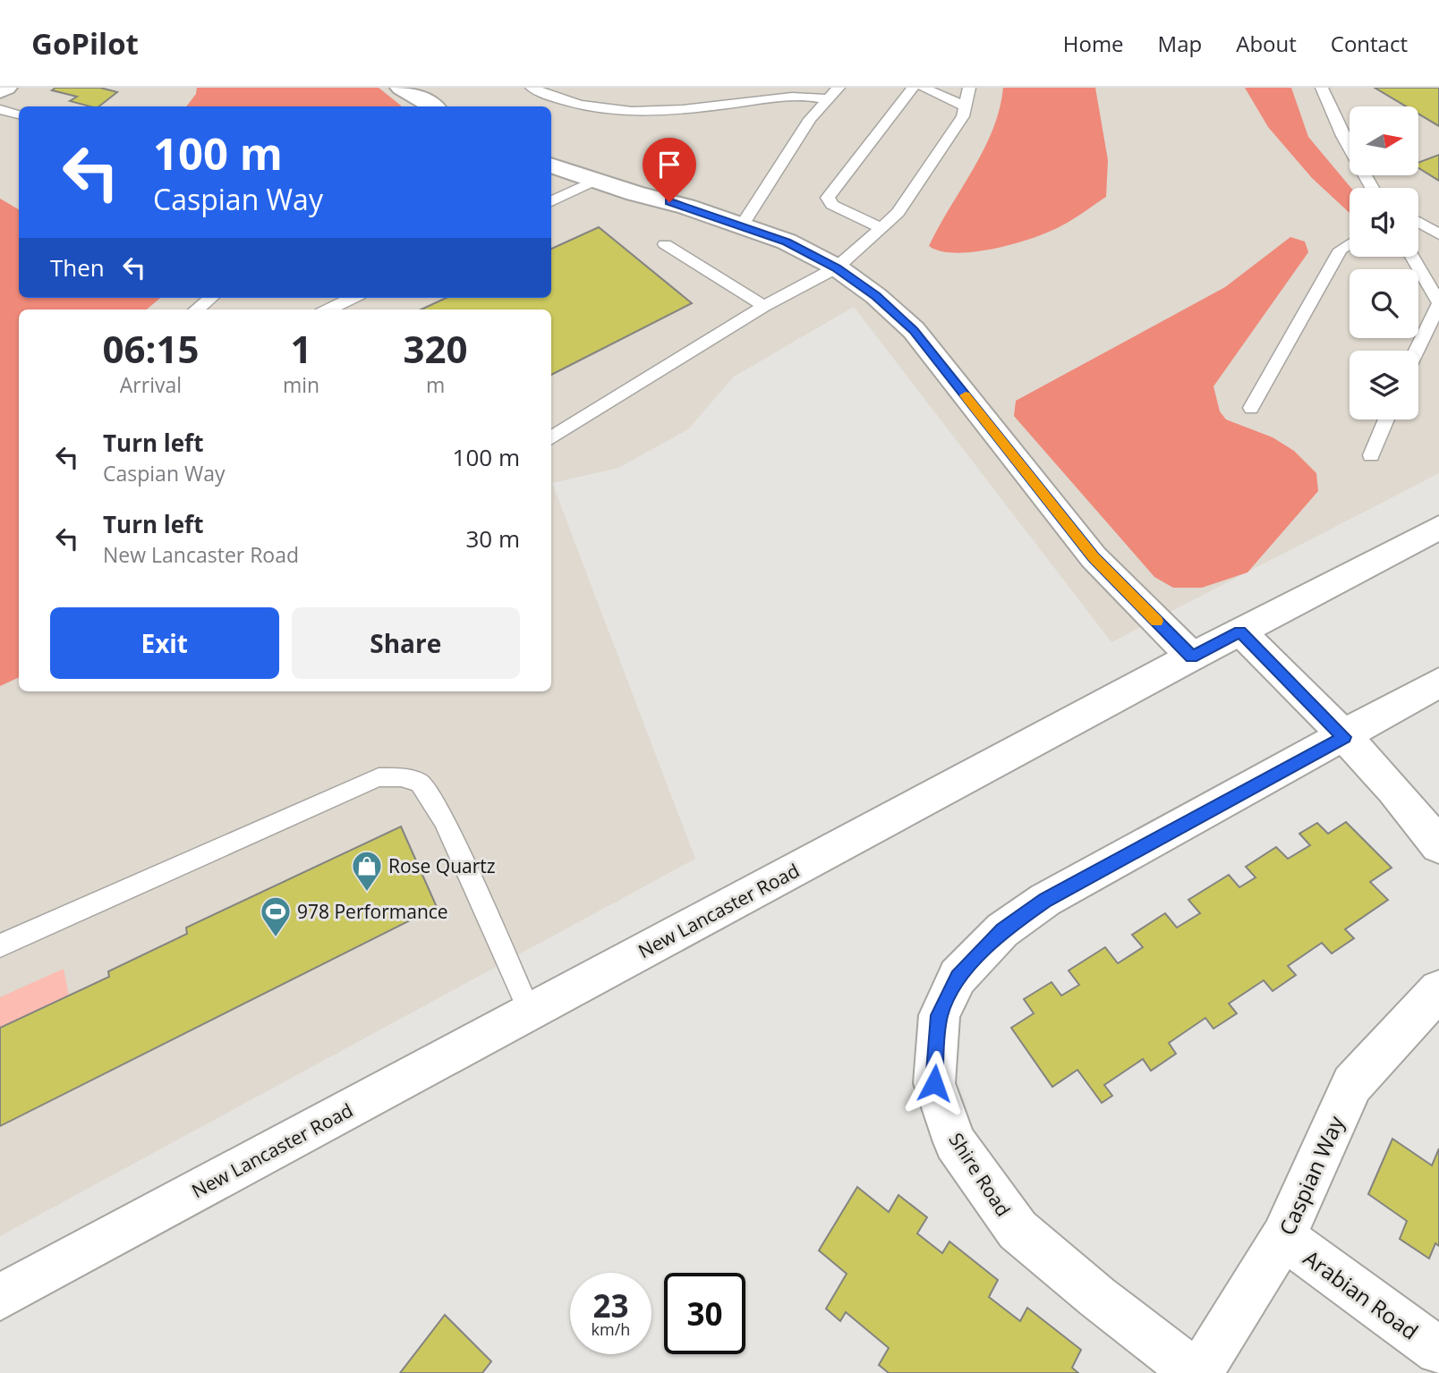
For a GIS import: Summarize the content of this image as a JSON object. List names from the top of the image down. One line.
{"streets":{"street":["New Lancaster Road","Shire Road","Caspian Way","Arabian Road"]},"crossings":[["Shire Road","Caspian Way"],["Caspian Way","Arabian Road"]],"places":{"shop":["Rose Quartz"],"sports":["978 Performance"]},"north":"right","page":{"header":"GoPilot","nav":["Home","Map","About","Contact"],"turn":["100 m","Caspian Way"],"then":"Then","eta":["06:15","Arrival","1","min","320","m"],"list":[{"name":"Turn left","note":"Caspian Way","value":"100 m"},{"name":"Turn left","note":"New Lancaster Road","value":"30 m"}],"buttons":["Exit","Share"],"speed":"23 km/h","limit":"30"}}
